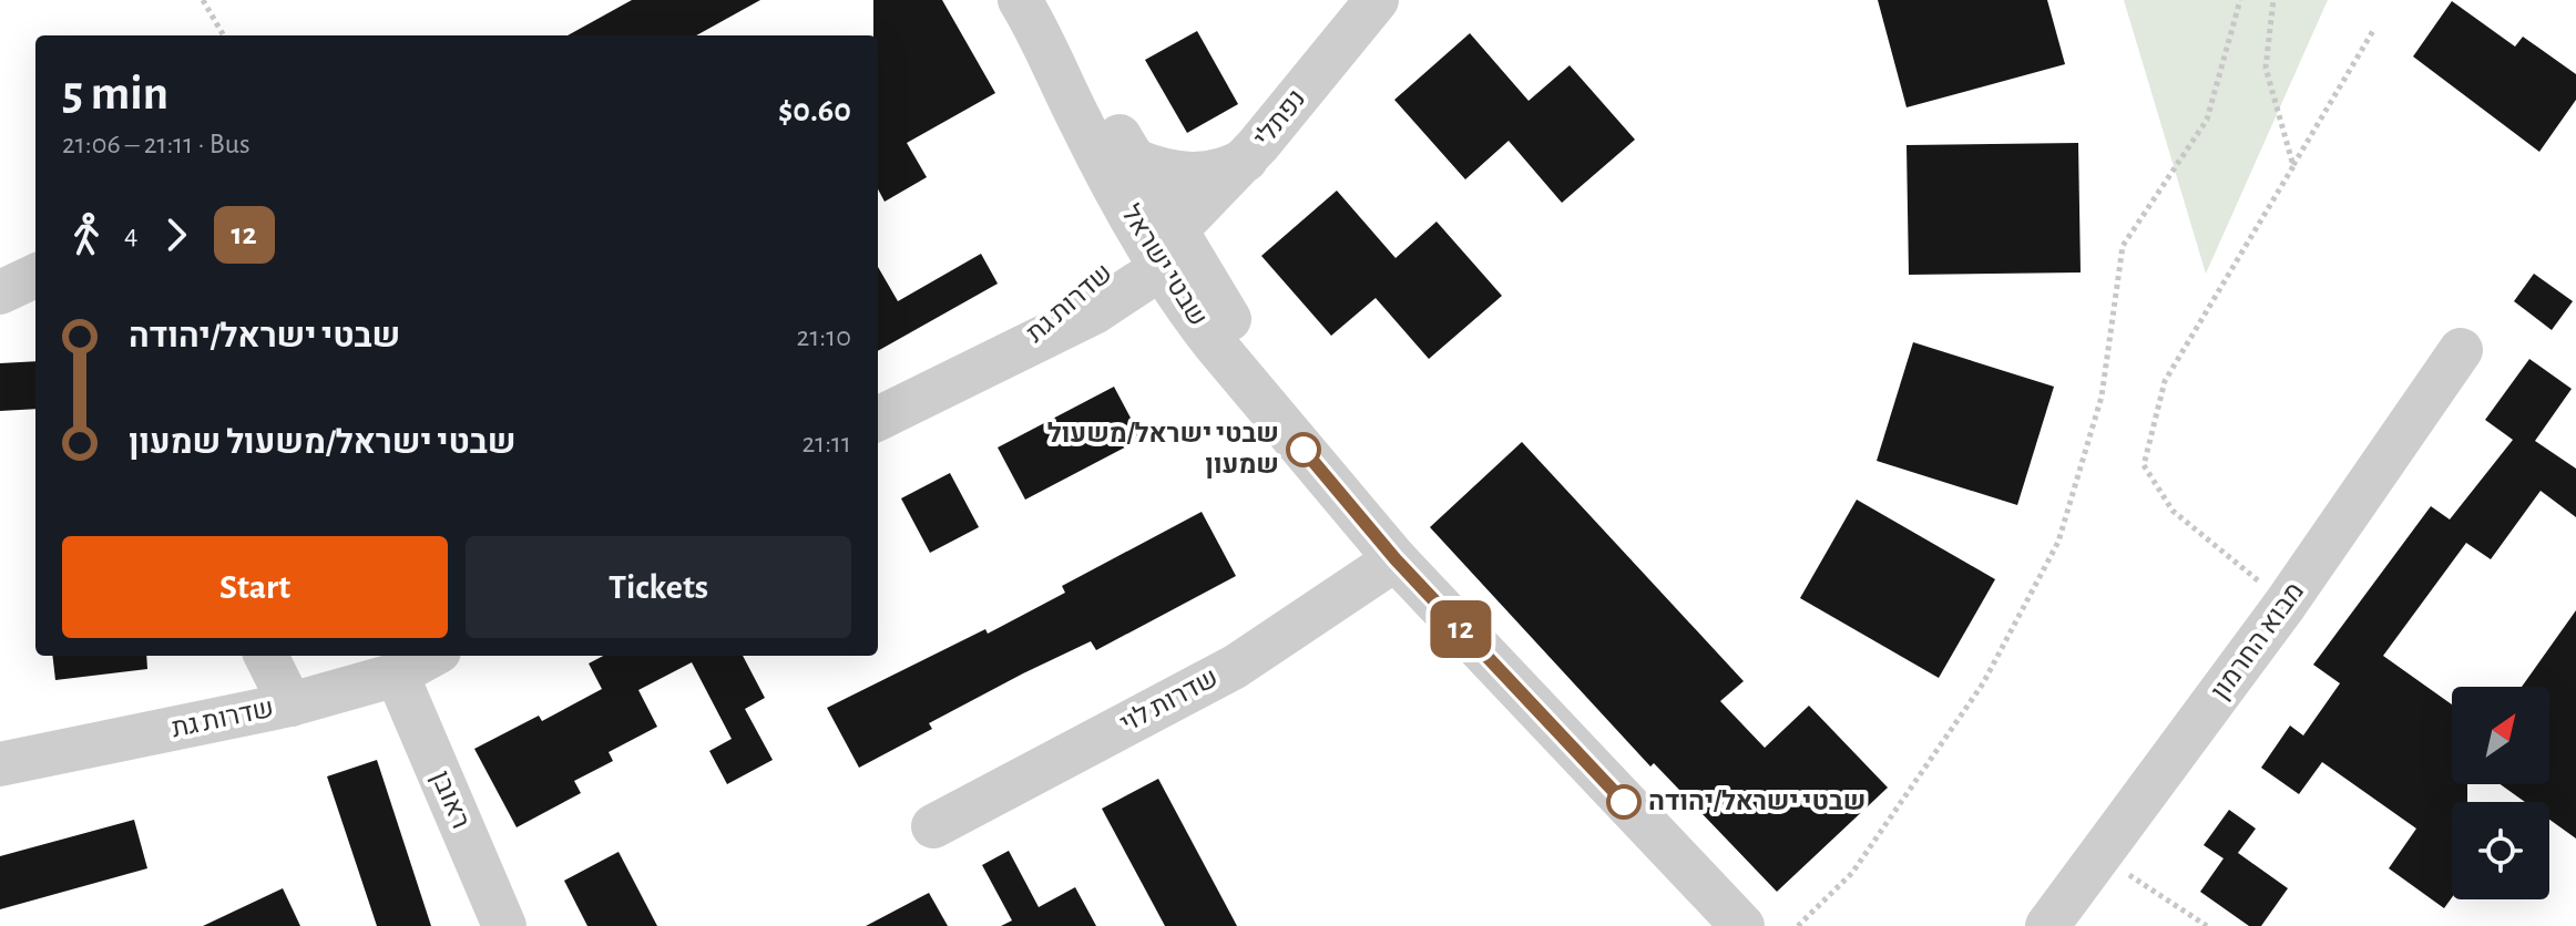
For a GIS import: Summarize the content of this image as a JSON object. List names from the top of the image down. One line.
{"streets":{"street":["נפתלי","שבטי ישראל","שדרות גת","מבוא החרמון","שדרות לוי","ראובן"]},"crossings":[["נפתלי","שבטי ישראל"],["נפתלי","שדרות גת"],["שבטי ישראל","שדרות גת"],["שבטי ישראל","שדרות לוי"],["שדרות גת","ראובן"]],"places":["שבטי ישראל/משעול שמעון","שבטי ישראל/יהודה"],"lines":["bus line 12"],"north":"top right","page":{"on_map":"12","heading":["5 min","21:06 – 21:11 · Bus","$0.60"],"legs":["4","12"],"list":[{"name":"שבטי ישראל/יהודה","value":"21:10"},{"name":"שבטי ישראל/משעול שמעון","value":"21:11"}],"buttons":["Start","Tickets"]}}
